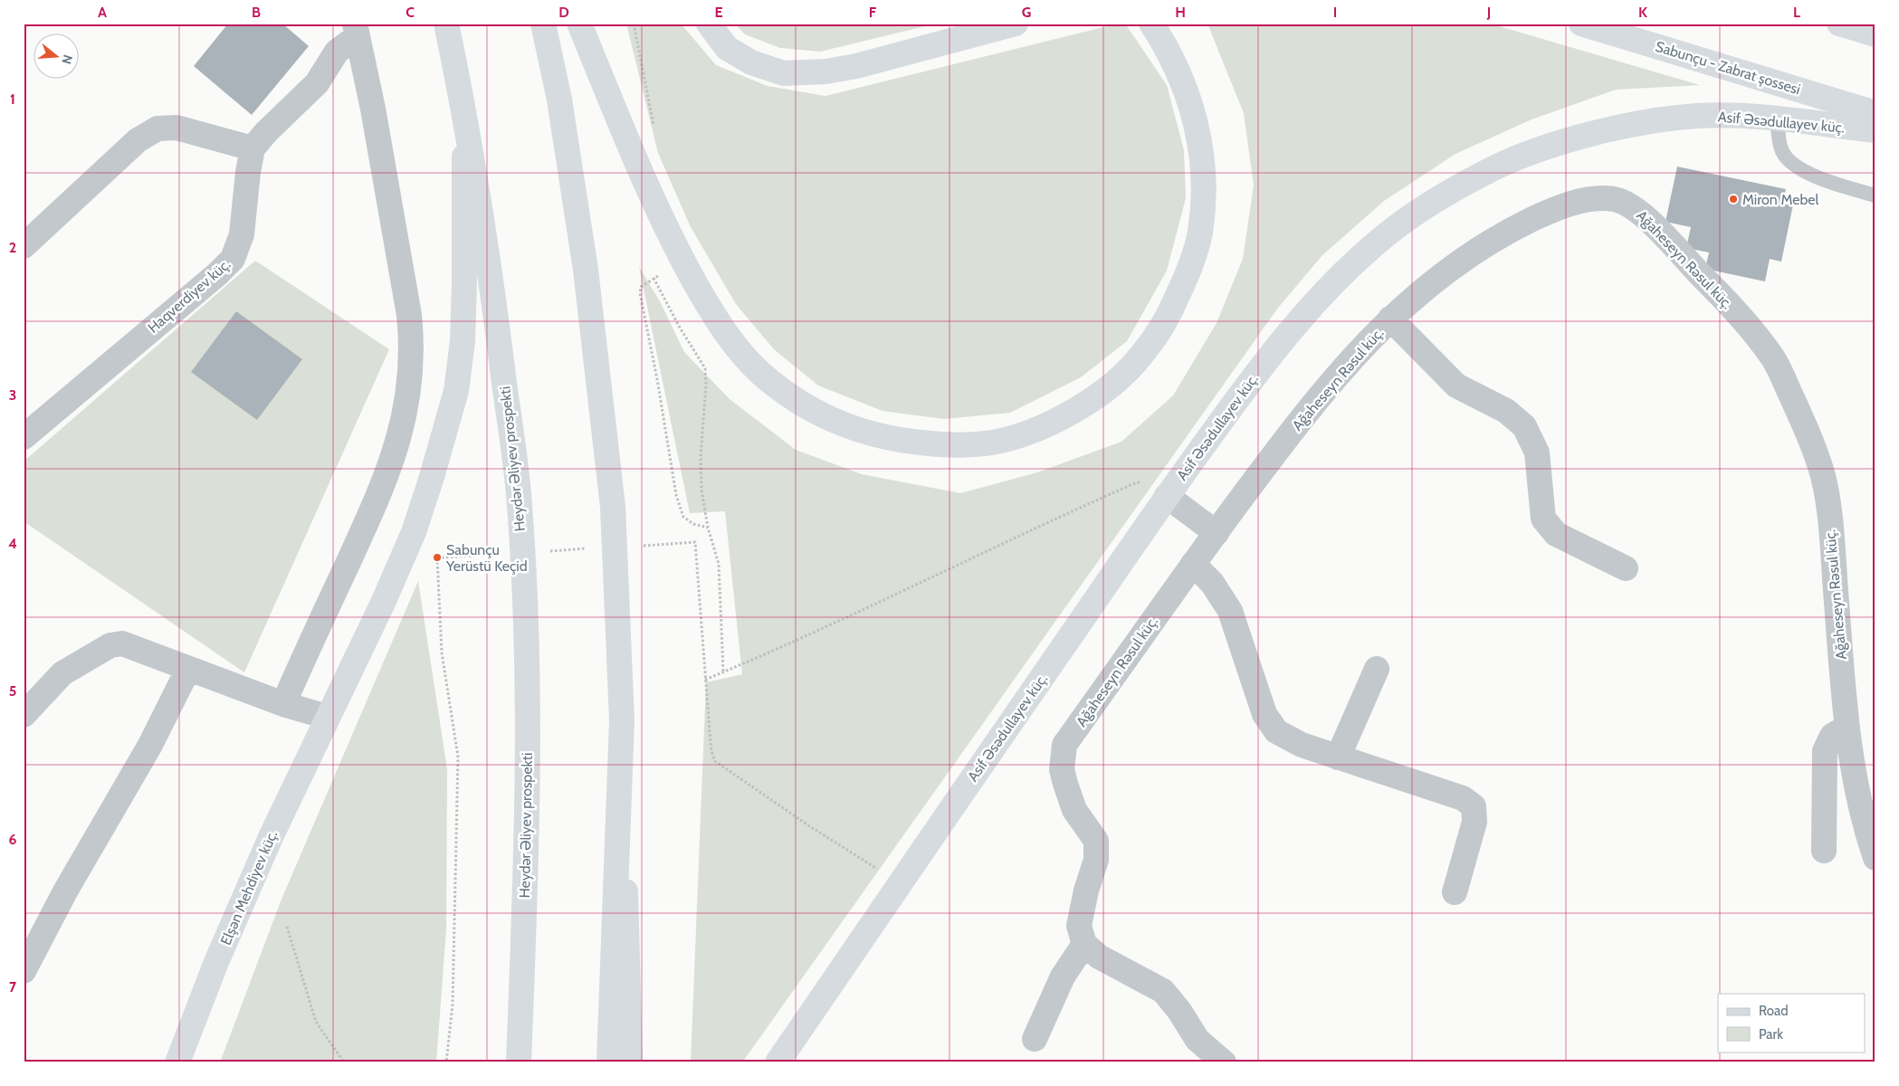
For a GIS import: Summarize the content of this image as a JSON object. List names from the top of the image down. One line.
{"streets":{"main road":["Sabunçu - Zabrat şossesi","Asif Əsədullayev küç.","Heydər Əliyev prospekti","Elşən Mehdiyev küç."],"street":["Ağaheseyn Rəsul küç.","Haqverdiyev küç."]},"crossings":[["Heydər Əliyev prospekti","Elşən Mehdiyev küç."]],"places":["Miron Mebel","Sabunçu Yerüstü Keçid"],"legend":["Road","Park"],"north":"right","grid":{"columns":["A","B","C","D","E","F","G","H","I","J","K","L"],"rows":["1","2","3","4","5","6","7"]}}
